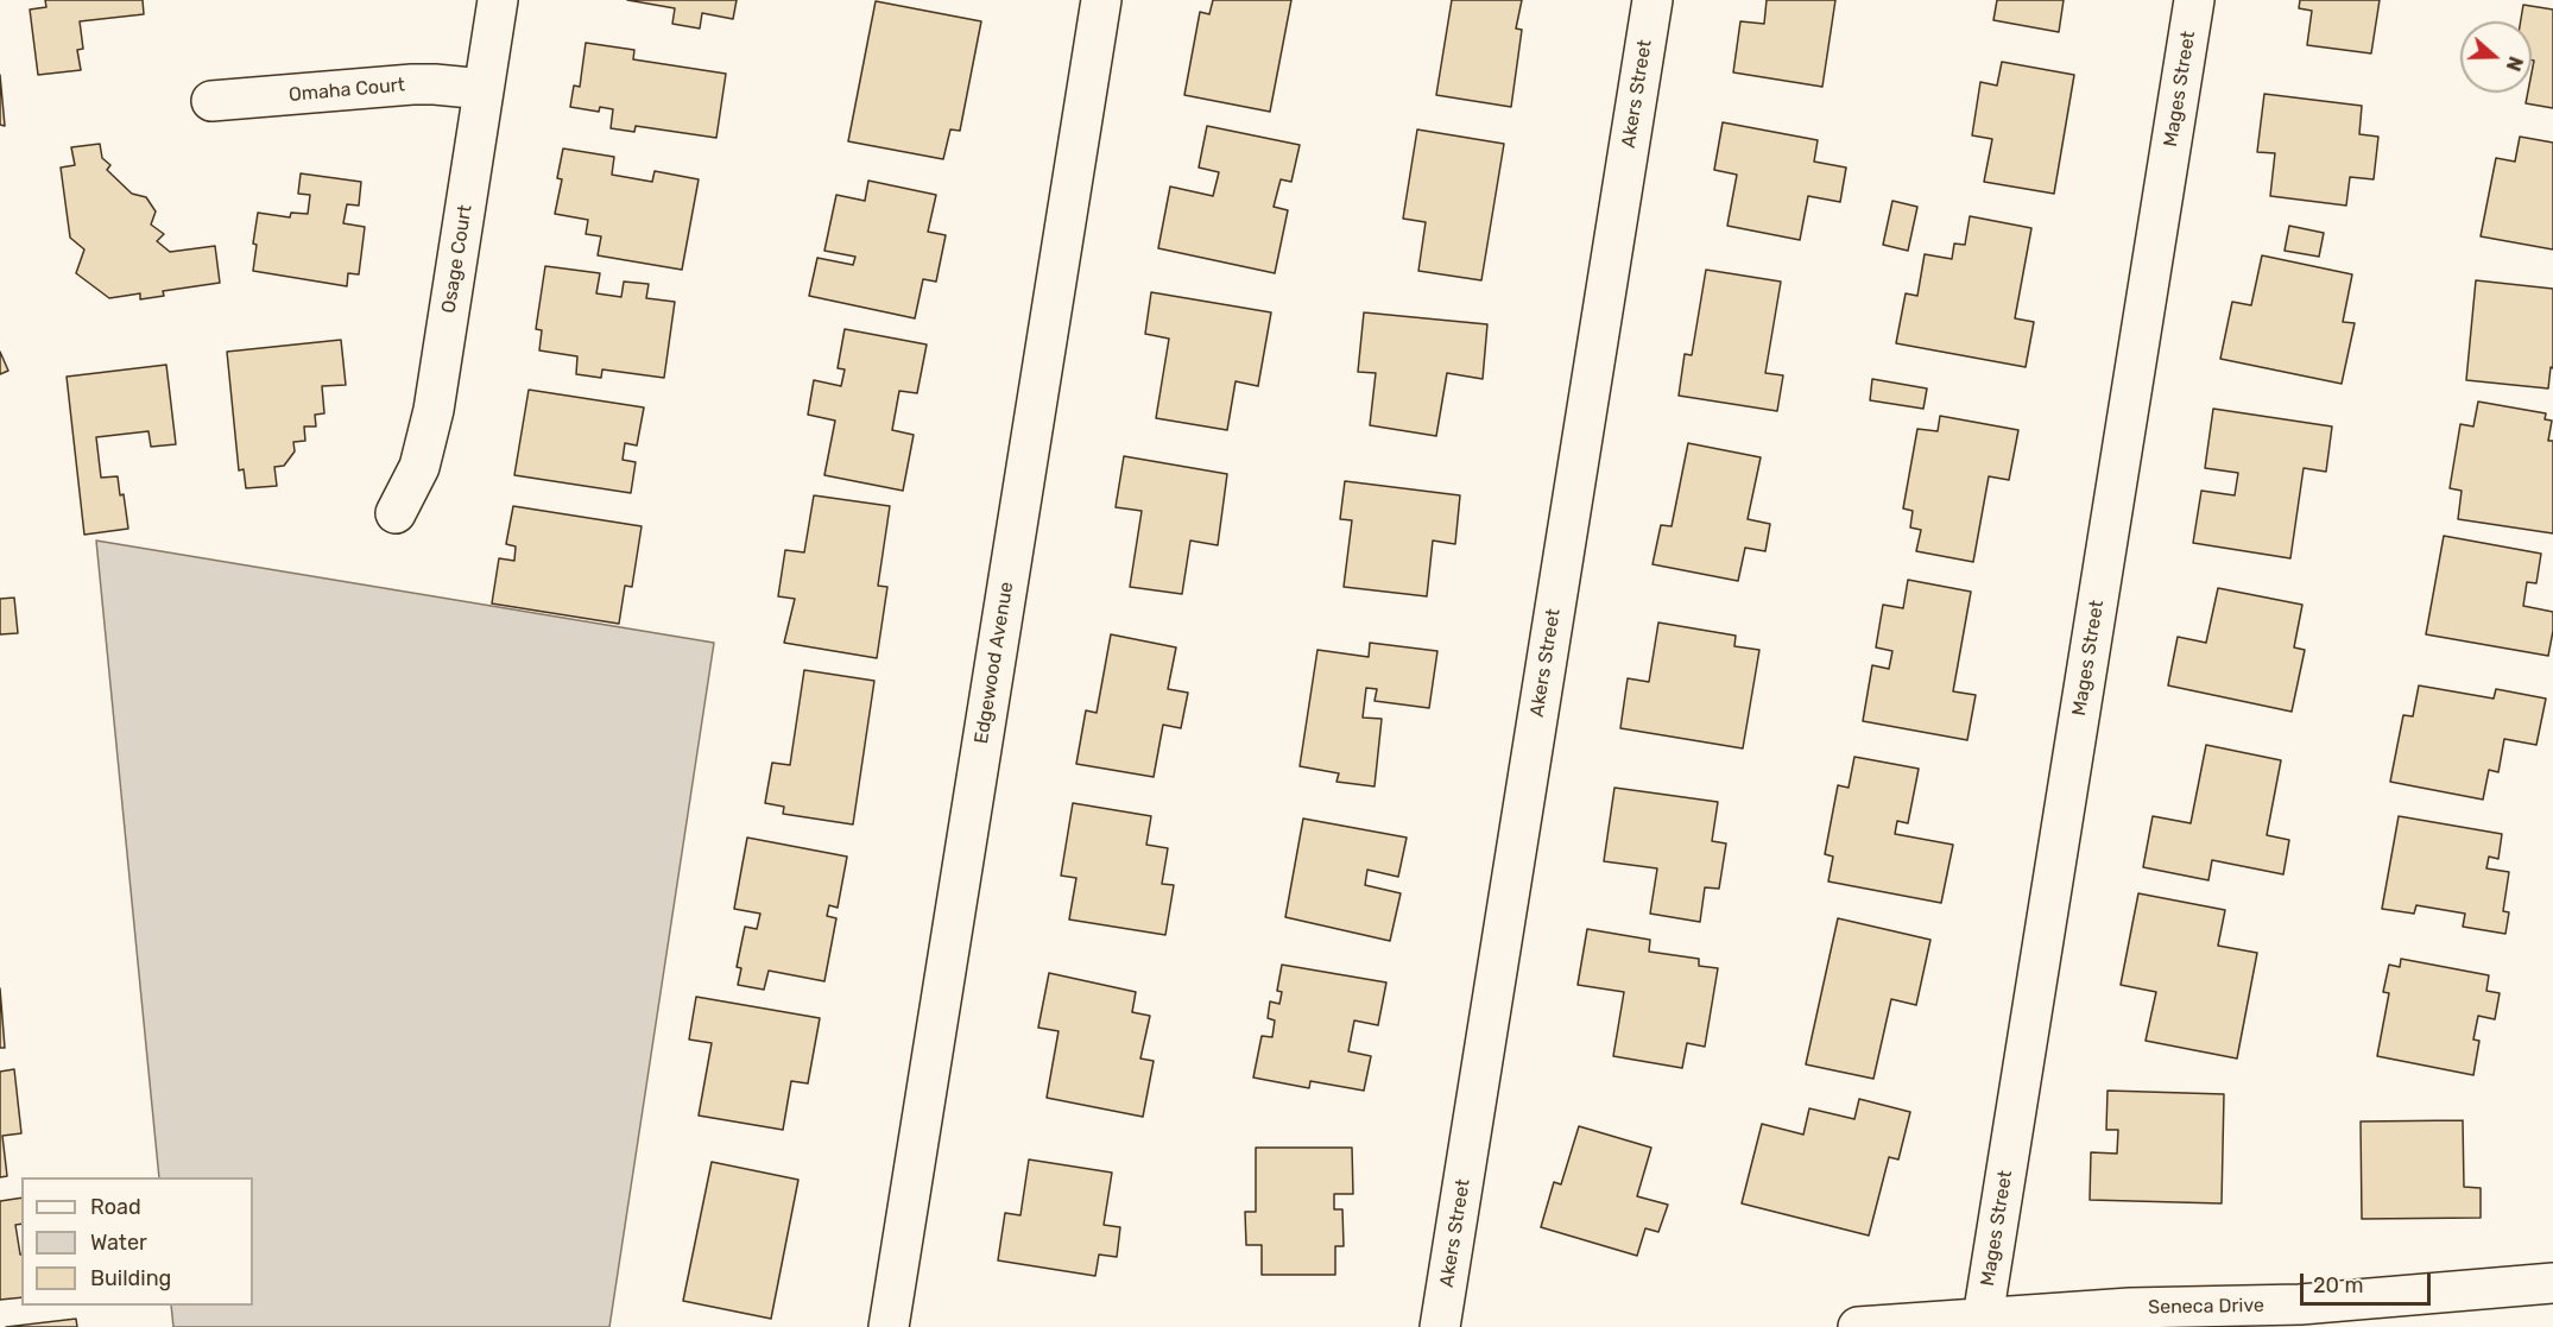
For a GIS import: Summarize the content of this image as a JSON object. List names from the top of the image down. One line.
{"streets":{"street":["Mages Street","Omaha Court","Akers Street","Osage Court","Edgewood Avenue","Seneca Drive"]},"crossings":[["Mages Street","Seneca Drive"],["Omaha Court","Osage Court"]],"legend":["Road","Water","Building"],"scale_bar":"20 m","north":"right"}
